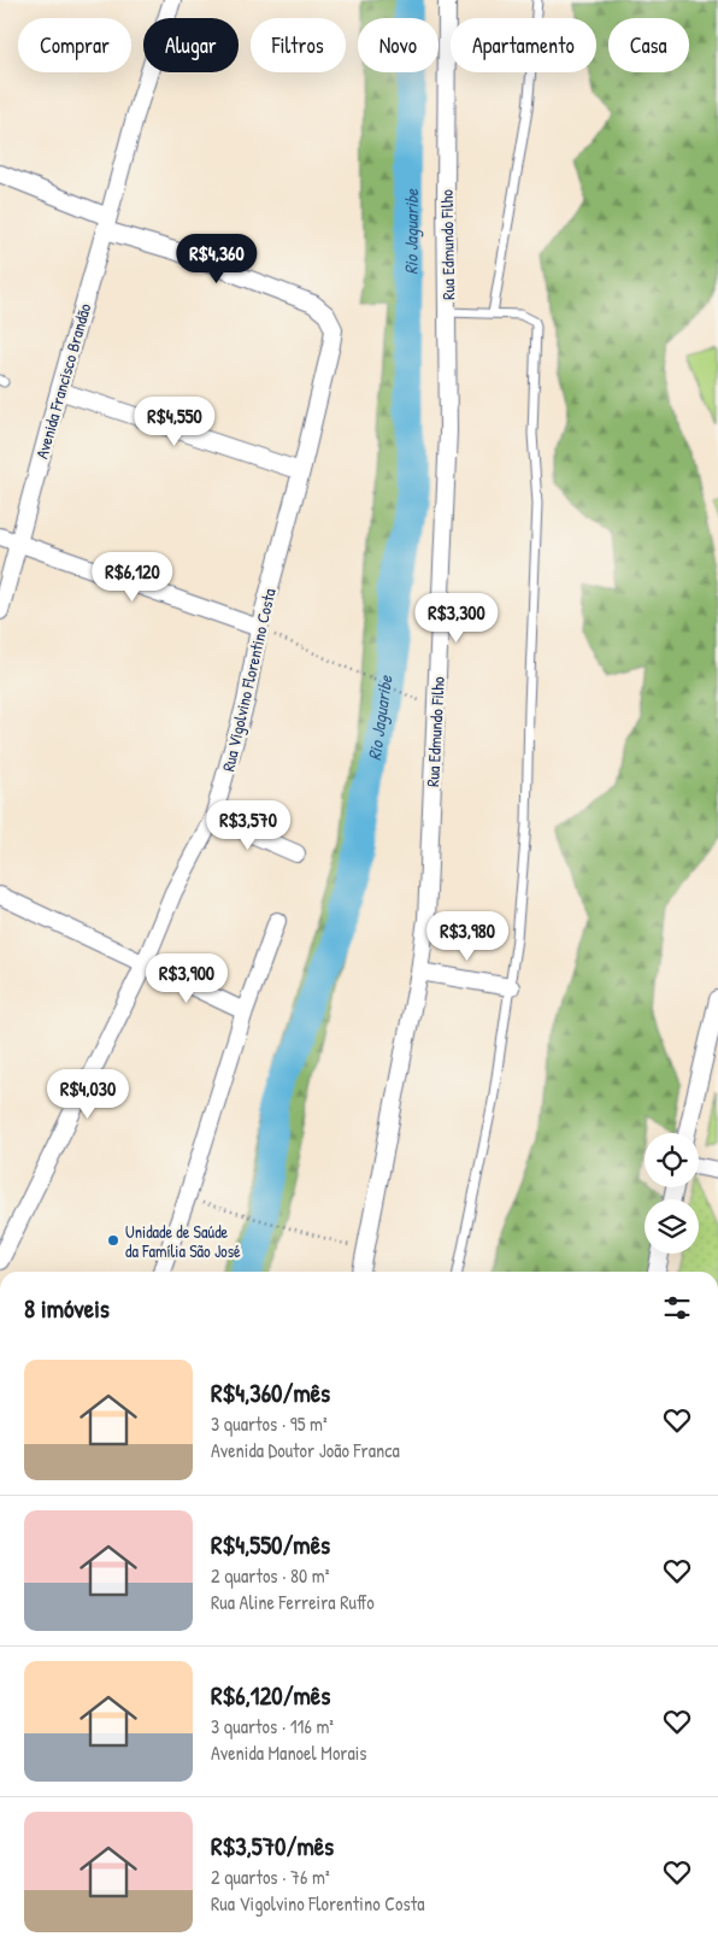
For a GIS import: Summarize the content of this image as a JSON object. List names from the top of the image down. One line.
{"streets":{"street":["Rua Edmundo Filho","Avenida Francisco Brandão","Rua Vigolvino Florentino Costa"]},"crossings":[["Avenida Francisco Brandão","Rua Vigolvino Florentino Costa"]],"water":["Rio Jaguaribe"],"places":["Unidade de Saúde da Família São José"],"page":{"chip":["Comprar","Alugar","Filtros","Novo","Apartamento","Casa"],"price":["R$4,360","R$4,550","R$6,120","R$3,300","R$3,570","R$3,980","R$3,900","R$4,030"],"heading":"8 imóveis","list":[{"name":"R$4,360/mês","note":"3 quartos · 95 m² · Avenida Doutor João Franca"},{"name":"R$4,550/mês","note":"2 quartos · 80 m² · Rua Aline Ferreira Ruffo"},{"name":"R$6,120/mês","note":"3 quartos · 116 m² · Avenida Manoel Morais"},{"name":"R$3,570/mês","note":"2 quartos · 76 m² · Rua Vigolvino Florentino Costa"}]}}
